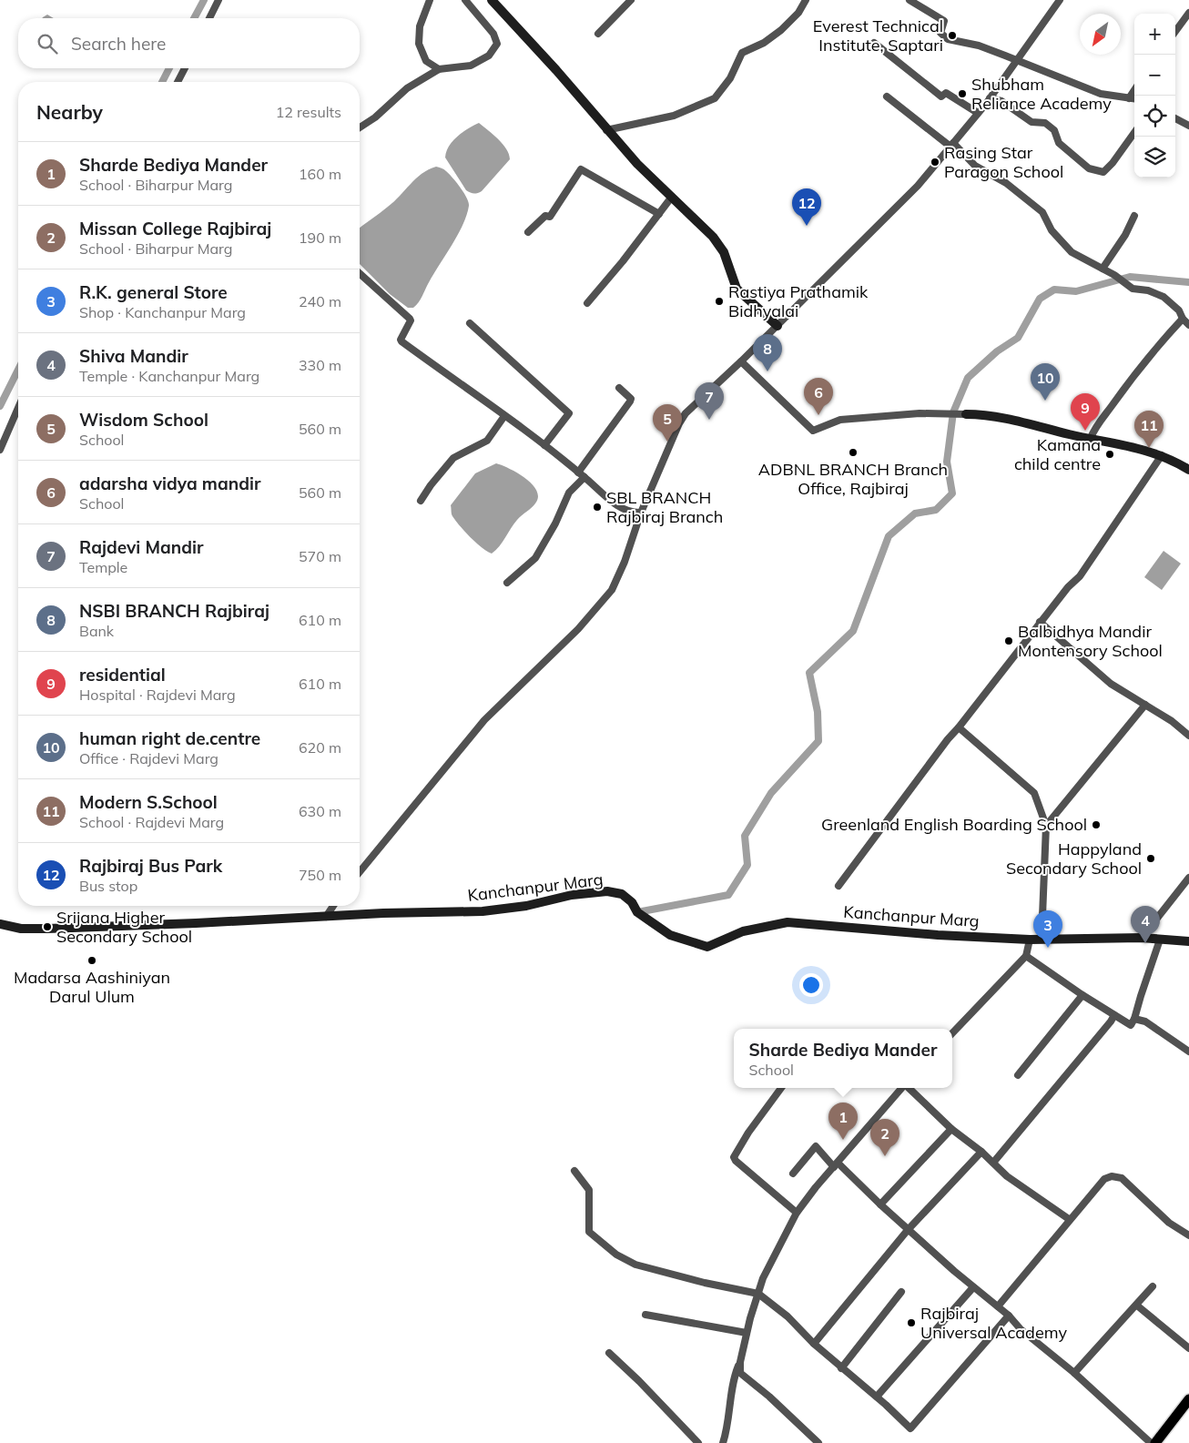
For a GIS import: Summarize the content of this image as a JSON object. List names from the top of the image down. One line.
{"streets":{"main road":["Kanchanpur Marg"]},"places":["Everest Technical Institute, Saptari","Shubham Reliance Academy","Rasing Star Paragon School","Rastiya Prathamik Bidhyalai","ADBNL BRANCH Branch Office, Rajbiraj","Kamana child centre","SBL BRANCH Rajbiraj Branch","Balbidhya Mandir Montensory School","Greenland English Boarding School","Happyland Secondary School","Srijana Higher Secondary School","Madarsa Aashiniyan Darul Ulum","Rajbiraj Universal Academy"],"north":"bottom left","page":{"map_buttons":["+","−"],"search":"Search here","heading":["Nearby","12 results"],"list":[{"mark":"1","name":"Sharde Bediya Mander","note":"School · Biharpur Marg","value":"160 m"},{"mark":"2","name":"Missan College Rajbiraj","note":"School · Biharpur Marg","value":"190 m"},{"mark":"3","name":"R.K. general Store","note":"Shop · Kanchanpur Marg","value":"240 m"},{"mark":"4","name":"Shiva Mandir","note":"Temple · Kanchanpur Marg","value":"330 m"},{"mark":"5","name":"Wisdom School","note":"School","value":"560 m"},{"mark":"6","name":"adarsha vidya mandir","note":"School","value":"560 m"},{"mark":"7","name":"Rajdevi Mandir","note":"Temple","value":"570 m"},{"mark":"8","name":"NSBI BRANCH Rajbiraj","note":"Bank","value":"610 m"},{"mark":"9","name":"residential","note":"Hospital · Rajdevi Marg","value":"610 m"},{"mark":"10","name":"human right de.centre","note":"Office · Rajdevi Marg","value":"620 m"},{"mark":"11","name":"Modern S.School","note":"School · Rajdevi Marg","value":"630 m"},{"mark":"12","name":"Rajbiraj Bus Park","note":"Bus stop","value":"750 m"}],"pins":["12","8","10","6","7","9","5","11","4","3","1","2"],"popup":["Sharde Bediya Mander","School"]}}
